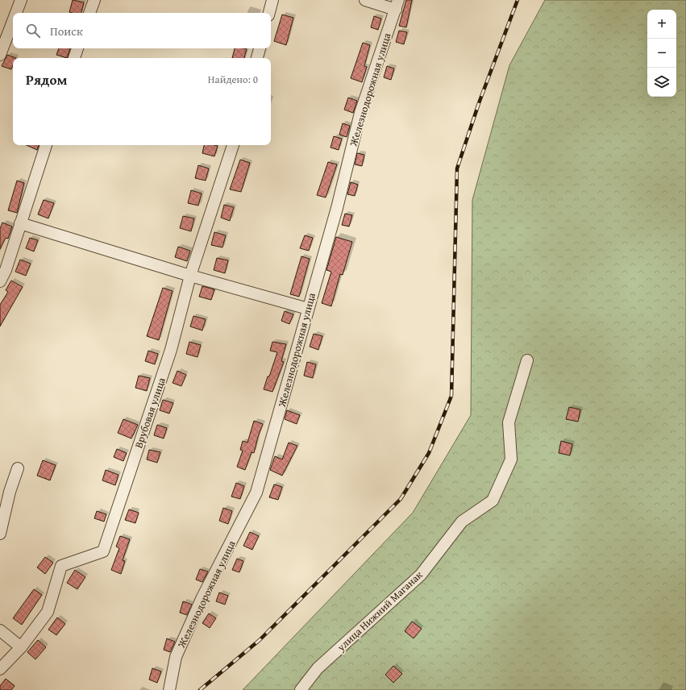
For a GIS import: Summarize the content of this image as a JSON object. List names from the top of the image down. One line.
{"streets":{"street":["Железнодорожная улица","Врубовая улица","улица Нижний Маганак"]},"page":{"map_buttons":["+","−"],"search":"Поиск","heading":["Рядом","Найдено: 0"]}}
